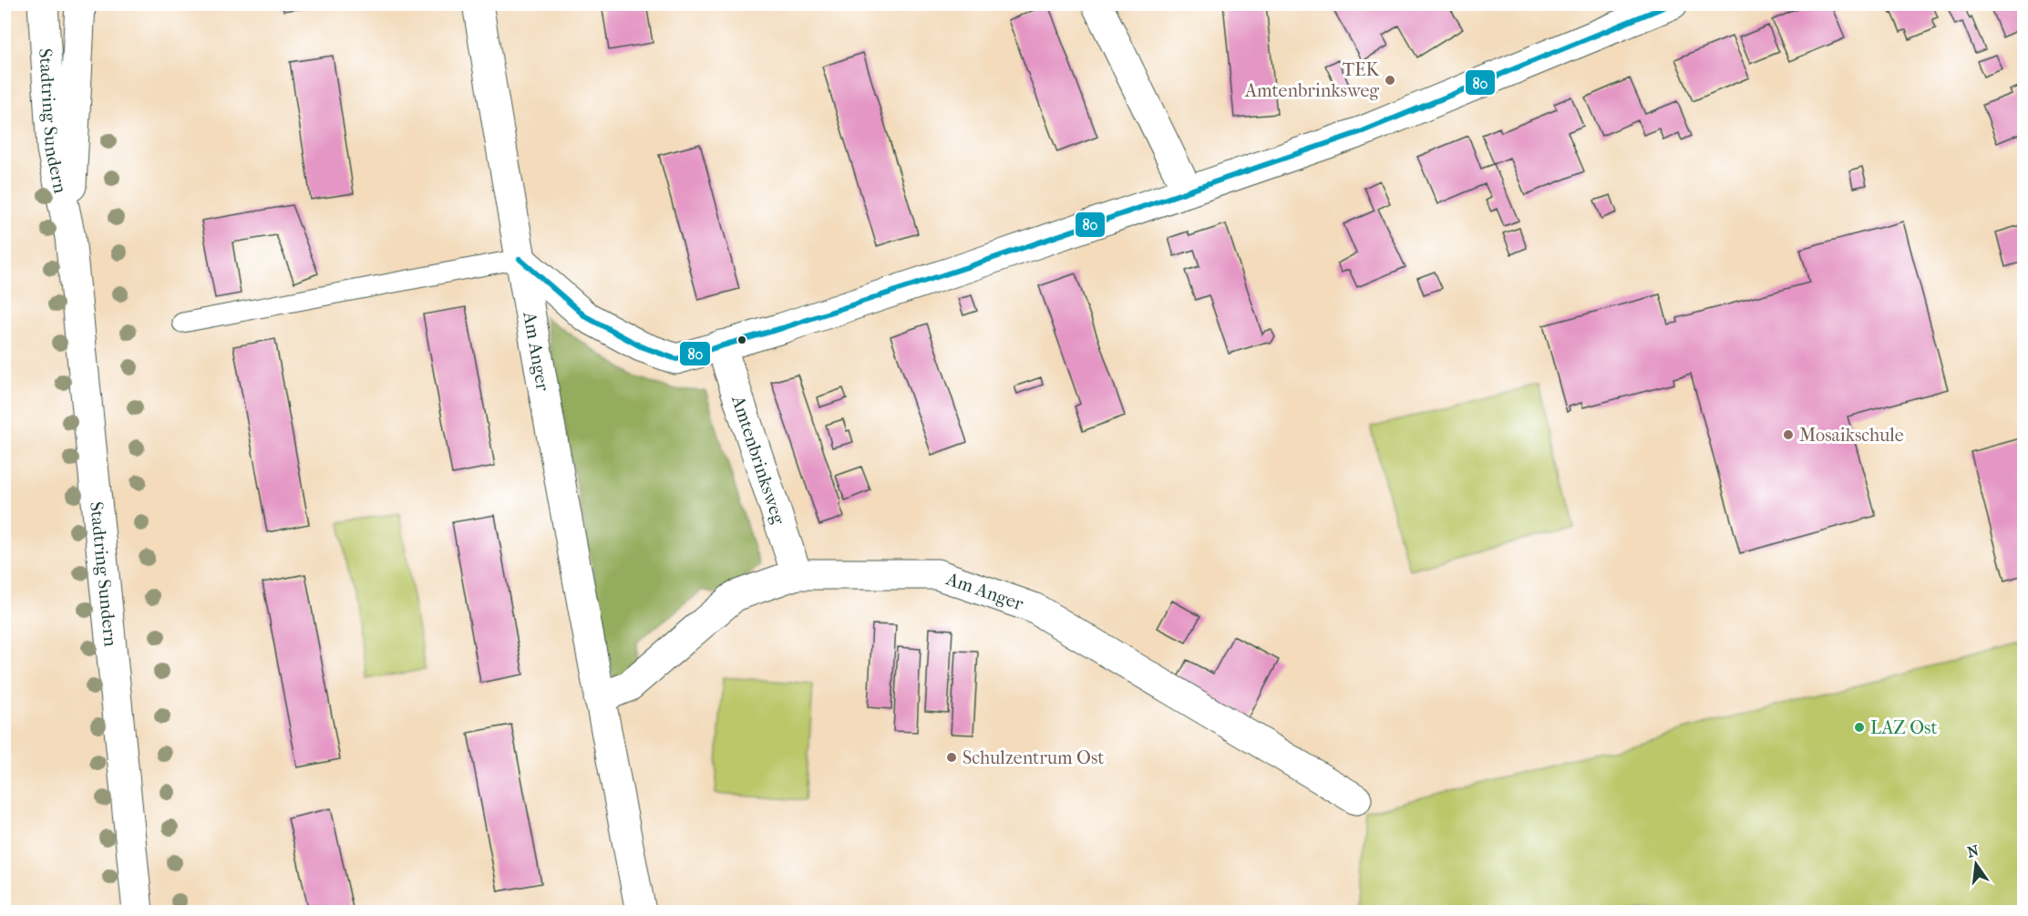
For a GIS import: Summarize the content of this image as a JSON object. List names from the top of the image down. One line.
{"streets":{"street":["Stadtring Sundern","Am Anger","Amtenbrinksweg"]},"crossings":[["Am Anger","Amtenbrinksweg"]],"places":["TEK Amtenbrinksweg","Mosaikschule","LAZ Ost","Schulzentrum Ost"],"lines":["transit line 80"],"north":"top"}
